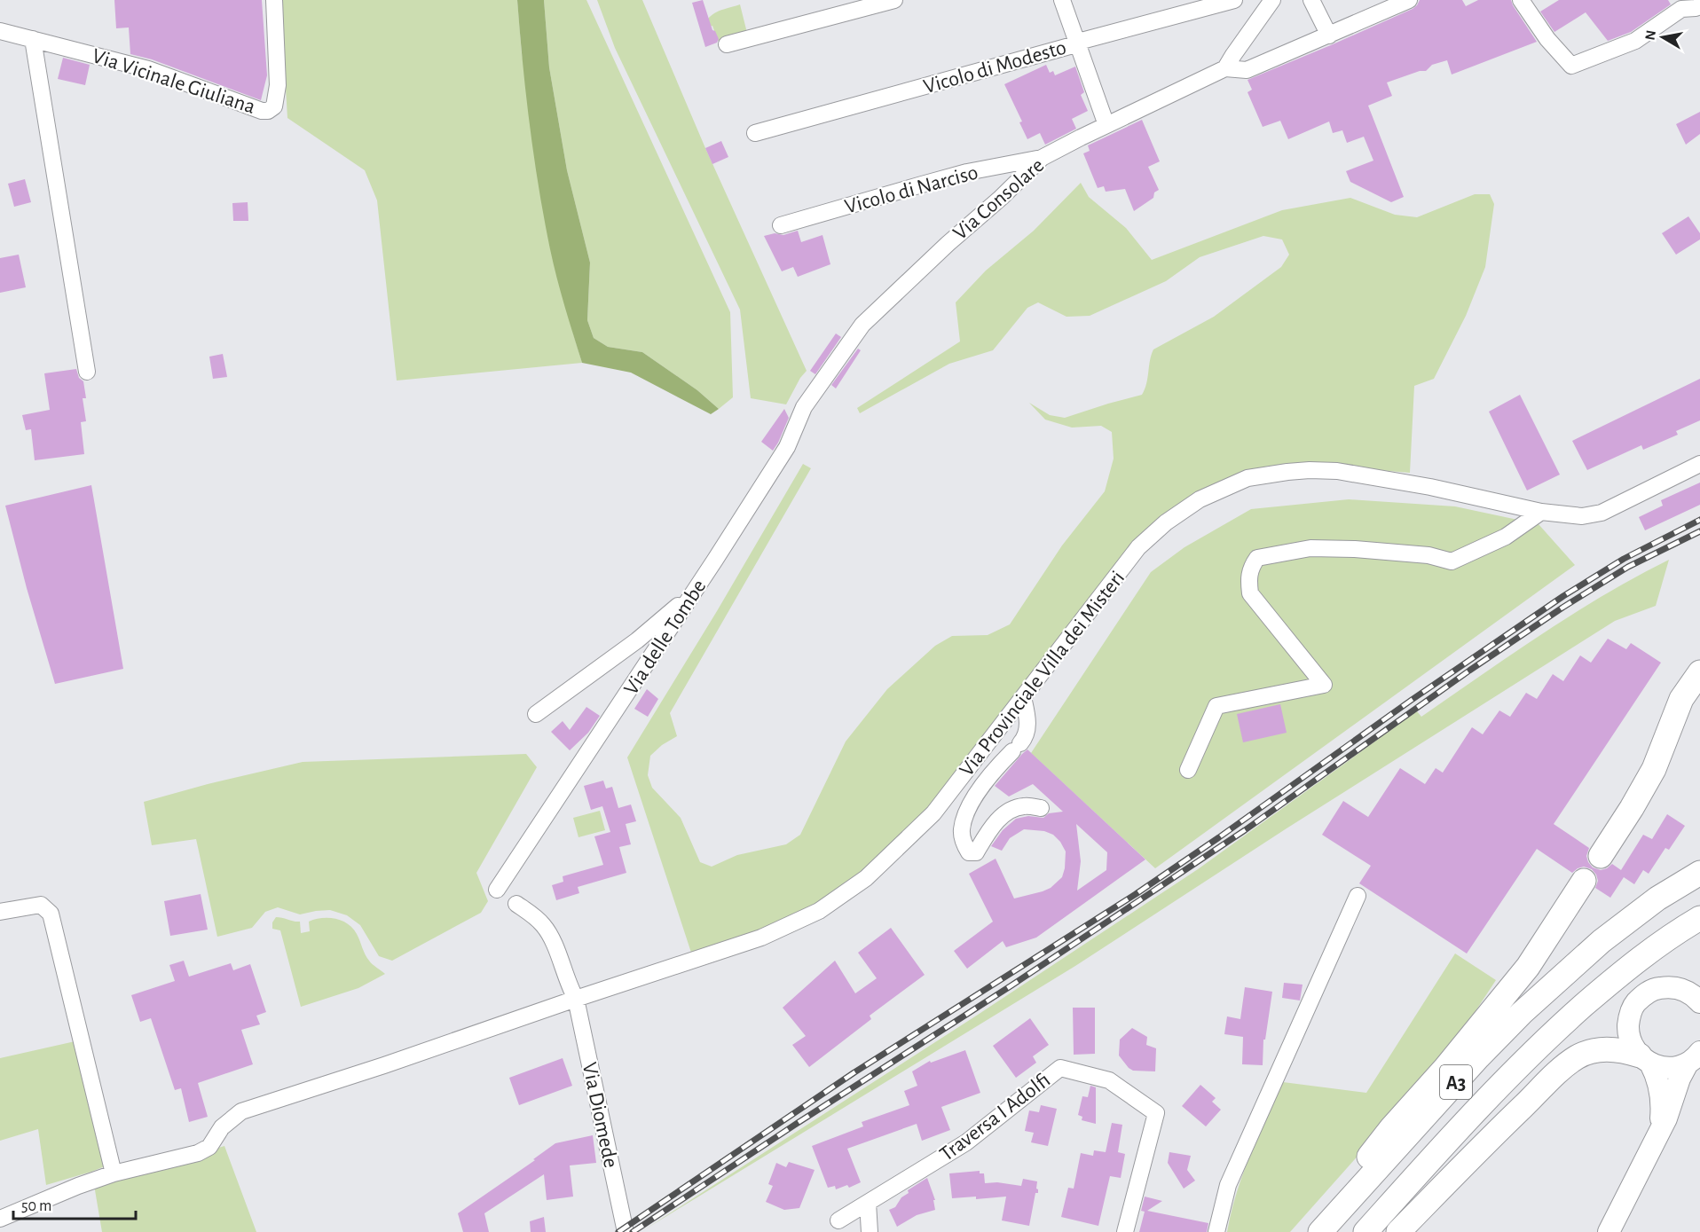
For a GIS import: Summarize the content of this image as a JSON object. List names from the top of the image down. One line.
{"streets":{"highway":["A3"],"street":["Vicolo di Modesto","Via Vicinale Giuliana","Vicolo di Narciso","Via Consolare","Via delle Tombe","Via Provinciale Villa dei Misteri","Via Diomede","Traversa I Adolfi"]},"crossings":[["Vicolo di Narciso","Via Consolare"],["Via Consolare","Via delle Tombe"],["Via Provinciale Villa dei Misteri","Via Diomede"]],"scale_bar":"50 m","north":"left"}
